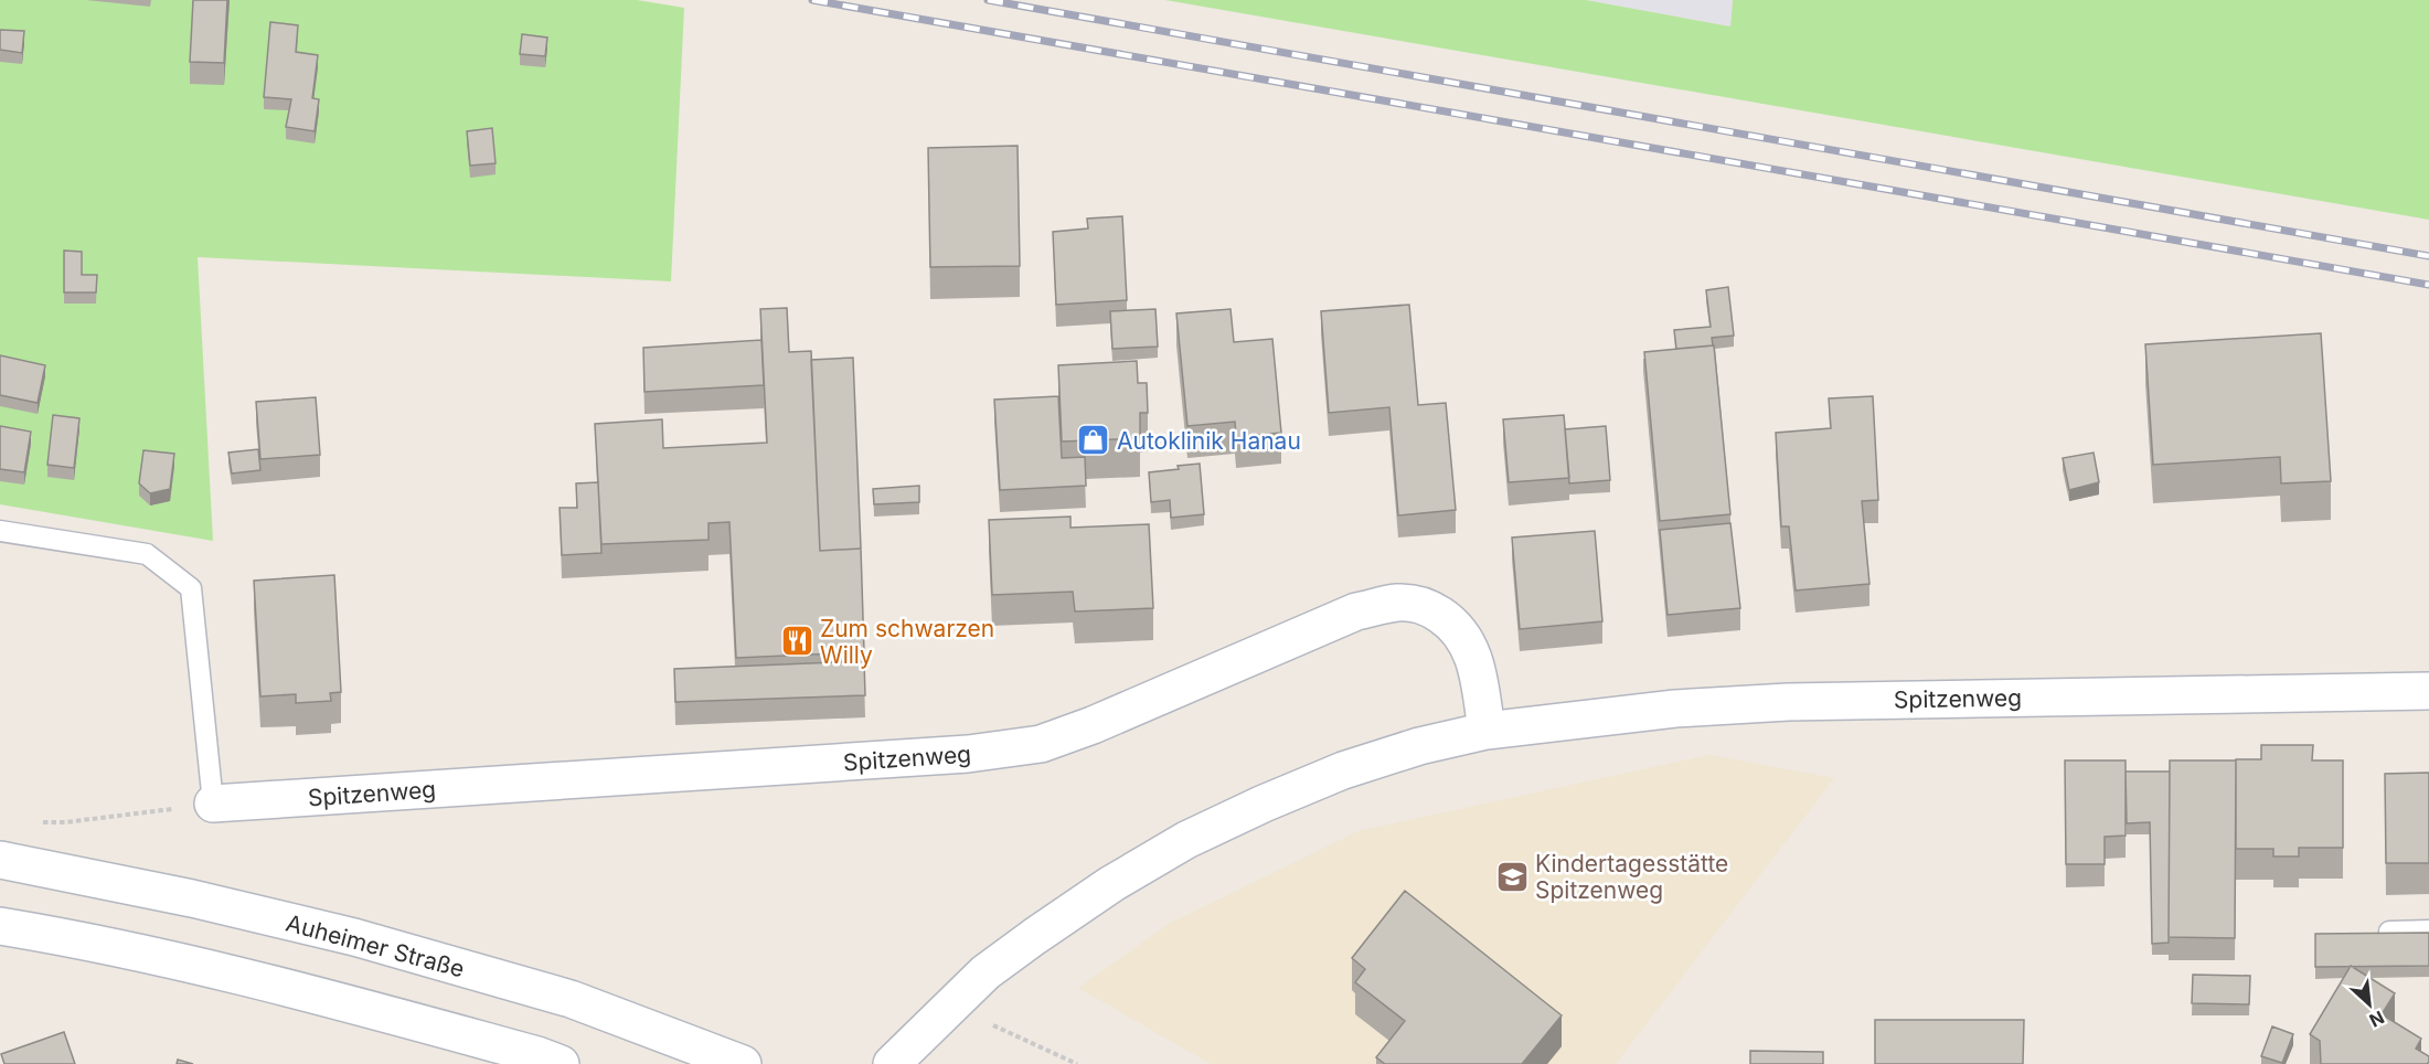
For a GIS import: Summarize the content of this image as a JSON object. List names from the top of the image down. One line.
{"streets":{"street":["Spitzenweg","Auheimer Straße"]},"places":{"shop":["Autoklinik Hanau"],"restaurant":["Zum schwarzen Willy"],"school or university":["Kindertagesstätte Spitzenweg"]},"north":"bottom right"}
